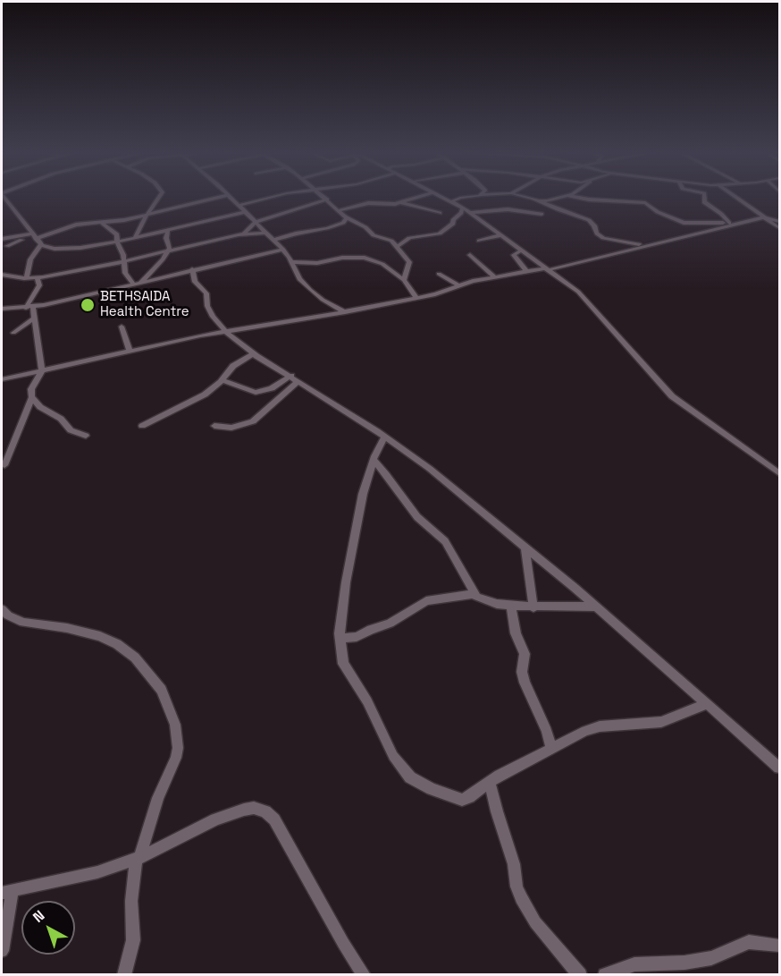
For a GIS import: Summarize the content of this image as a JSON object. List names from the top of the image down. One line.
{"places":["BETHSAIDA Health Centre"],"north":"top left"}
